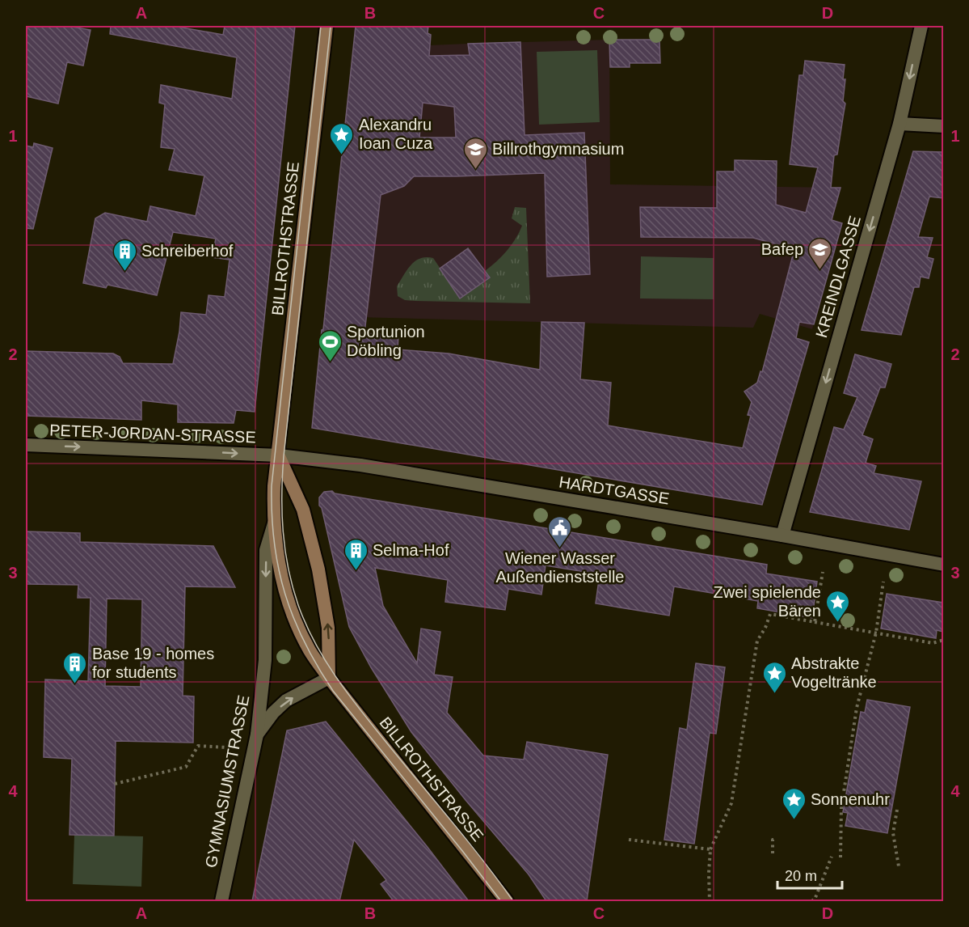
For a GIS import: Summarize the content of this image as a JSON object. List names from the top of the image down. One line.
{"streets":{"main road":["BILLROTHSTRASSE"],"street":["KREINDLGASSE","PETER-JORDAN-STRASSE","HARDTGASSE","GYMNASIUMSTRASSE"]},"crossings":[["BILLROTHSTRASSE","PETER-JORDAN-STRASSE"],["BILLROTHSTRASSE","HARDTGASSE"],["BILLROTHSTRASSE","GYMNASIUMSTRASSE"],["KREINDLGASSE","HARDTGASSE"],["PETER-JORDAN-STRASSE","HARDTGASSE"]],"one_way":["KREINDLGASSE","PETER-JORDAN-STRASSE","GYMNASIUMSTRASSE"],"places":{"place":["Alexandru Ioan Cuza","Zwei spielende Bären","Abstrakte Vogeltränke","Sonnenuhr"],"school or university":["Billrothgymnasium","Bafep"],"building":["Schreiberhof","Selma-Hof","Base 19 - homes for students"],"sports":["Sportunion Döbling"],"public building":["Wiener Wasser Außendienststelle"]},"scale_bar":"20 m","grid":{"columns":["A","B","C","D"],"rows":["1","2","3","4"]}}
